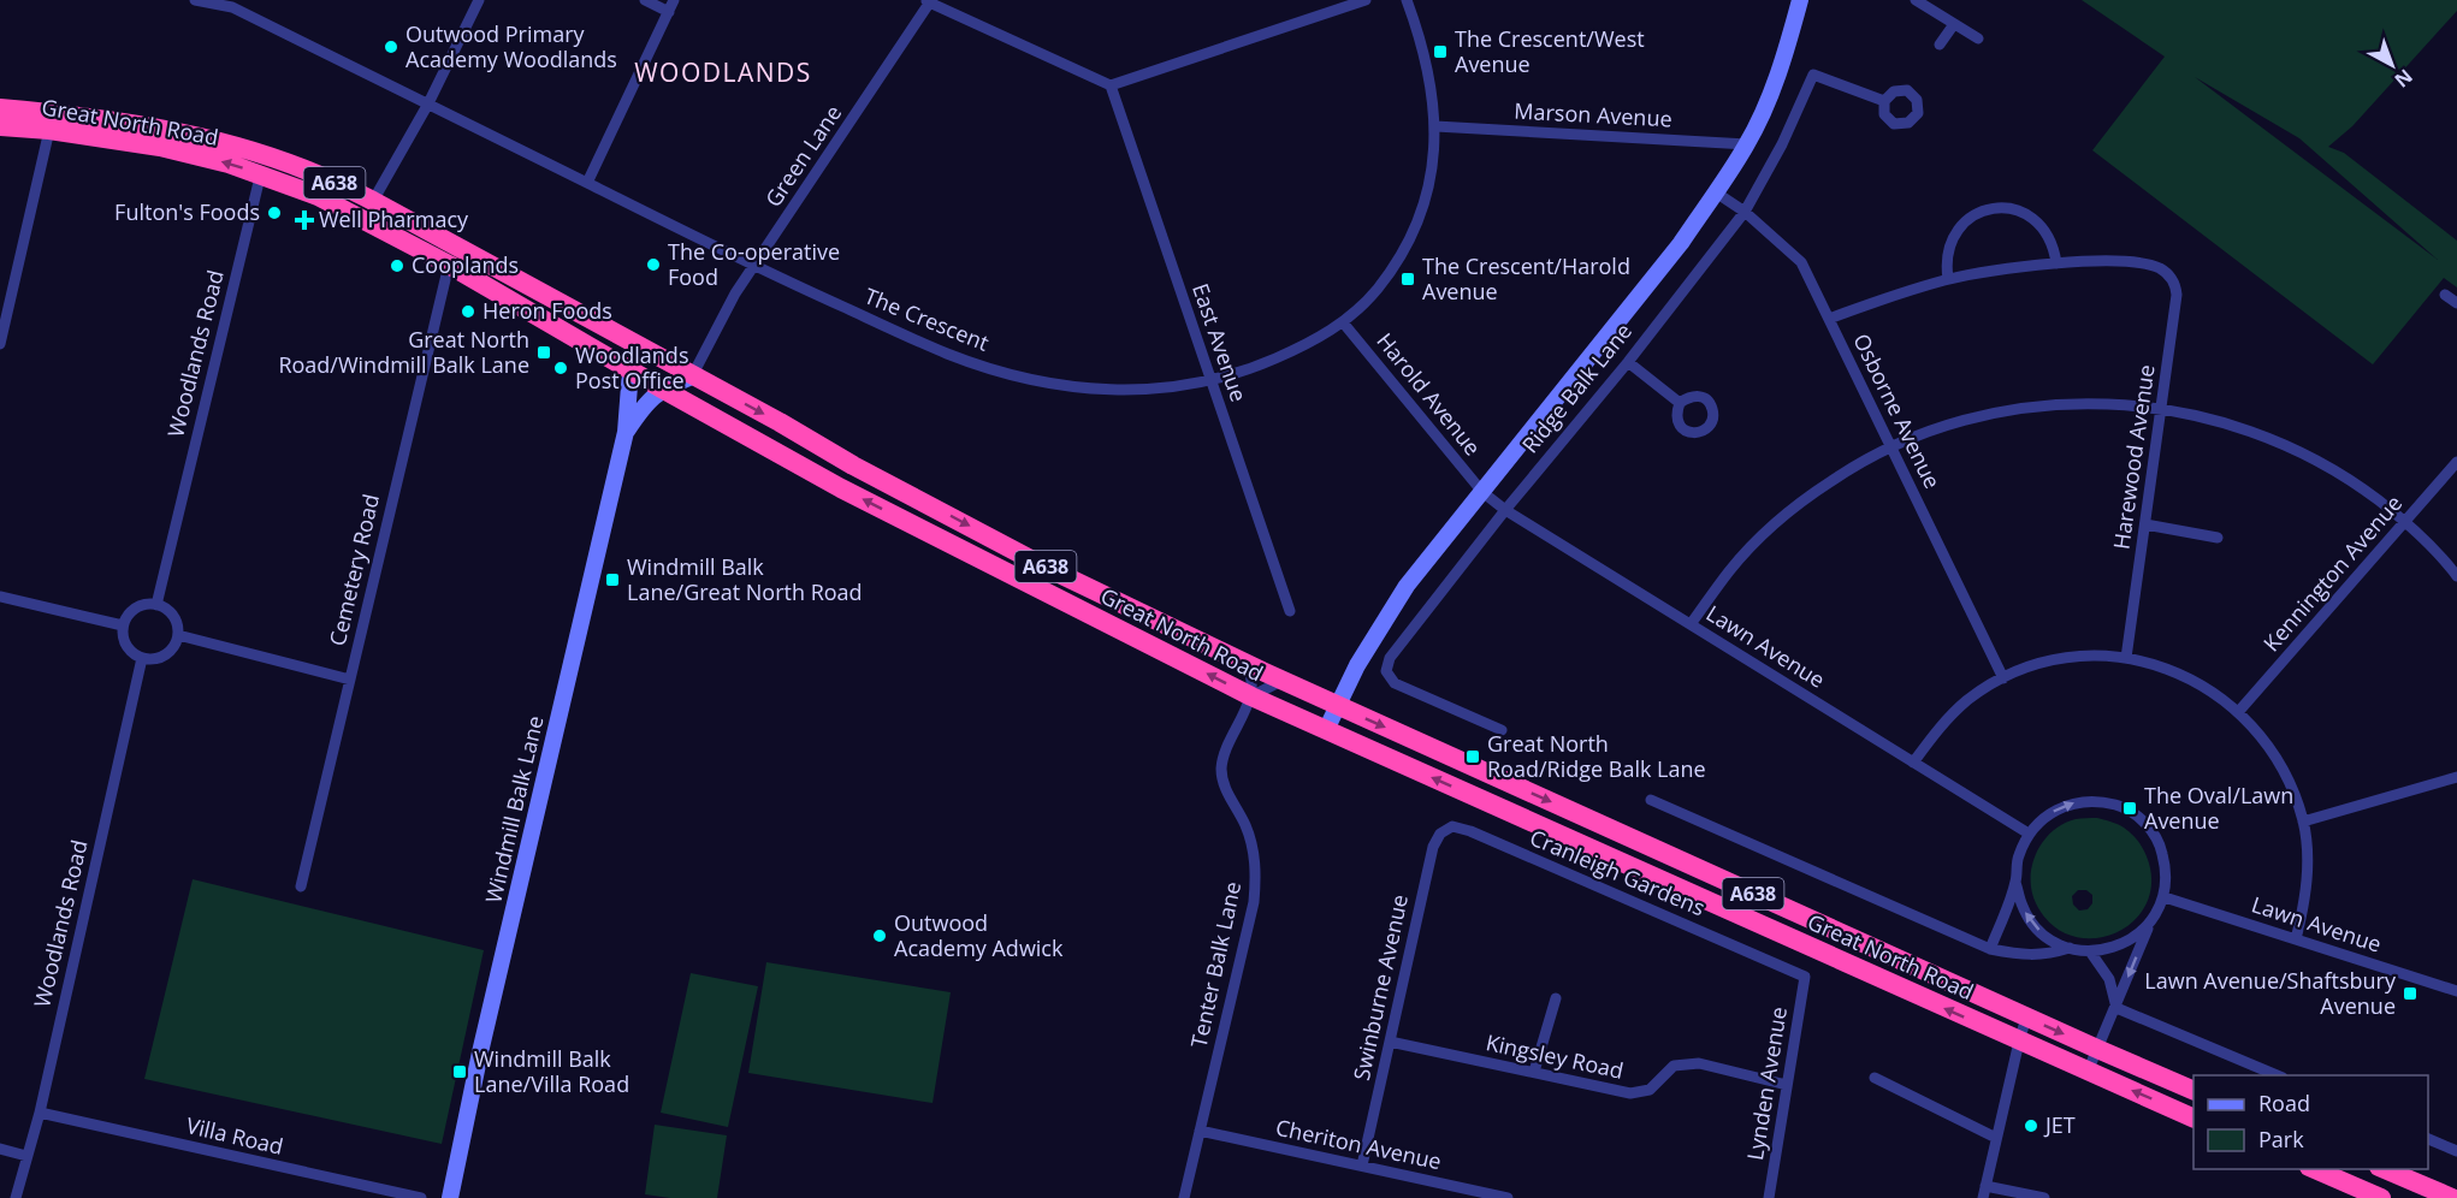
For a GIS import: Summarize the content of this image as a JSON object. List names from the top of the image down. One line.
{"streets":{"highway":["Great North Road","A638"],"street":["Marson Avenue","Green Lane","The Crescent","East Avenue","Woodlands Road","Ridge Balk Lane","Harold Avenue","Osborne Avenue","Harewood Avenue","Cemetery Road","Kennington Avenue","Lawn Avenue","Windmill Balk Lane","Cranleigh Gardens","Tenter Balk Lane","Swinburne Avenue","Kingsley Road","Lynden Avenue","Villa Road","Cheriton Avenue"]},"crossings":[["Marson Avenue","The Crescent"],["Marson Avenue","Ridge Balk Lane"],["Great North Road","Green Lane"],["Great North Road","Woodlands Road"],["Great North Road","Ridge Balk Lane"],["Great North Road","Cemetery Road"],["Great North Road","Windmill Balk Lane"],["Great North Road","Tenter Balk Lane"],["Green Lane","The Crescent"],["The Crescent","East Avenue"],["The Crescent","Harold Avenue"],["Woodlands Road","Villa Road"],["Ridge Balk Lane","Harold Avenue"],["Ridge Balk Lane","Osborne Avenue"],["Ridge Balk Lane","Lawn Avenue"],["Harold Avenue","Lawn Avenue"],["Cranleigh Gardens","Swinburne Avenue"],["Cranleigh Gardens","Lynden Avenue"],["Tenter Balk Lane","Cheriton Avenue"],["Swinburne Avenue","Kingsley Road"],["Swinburne Avenue","Cheriton Avenue"],["Kingsley Road","Lynden Avenue"]],"districts":["WOODLANDS"],"places":{"other":["Outwood Primary Academy Woodlands","Fulton's Foods","The Co-operative Food","Cooplands","Heron Foods","Woodlands Post Office","Outwood Academy Adwick","JET"],"transit":["The Crescent/West Avenue","The Crescent/Harold Avenue","Great North Road/Windmill Balk Lane","Windmill Balk Lane/Great North Road","Great North Road/Ridge Balk Lane","The Oval/Lawn Avenue","Lawn Avenue/Shaftsbury Avenue","Windmill Balk Lane/Villa Road"],"health":["Well Pharmacy"]},"legend":["Road","Park"],"north":"bottom right"}
